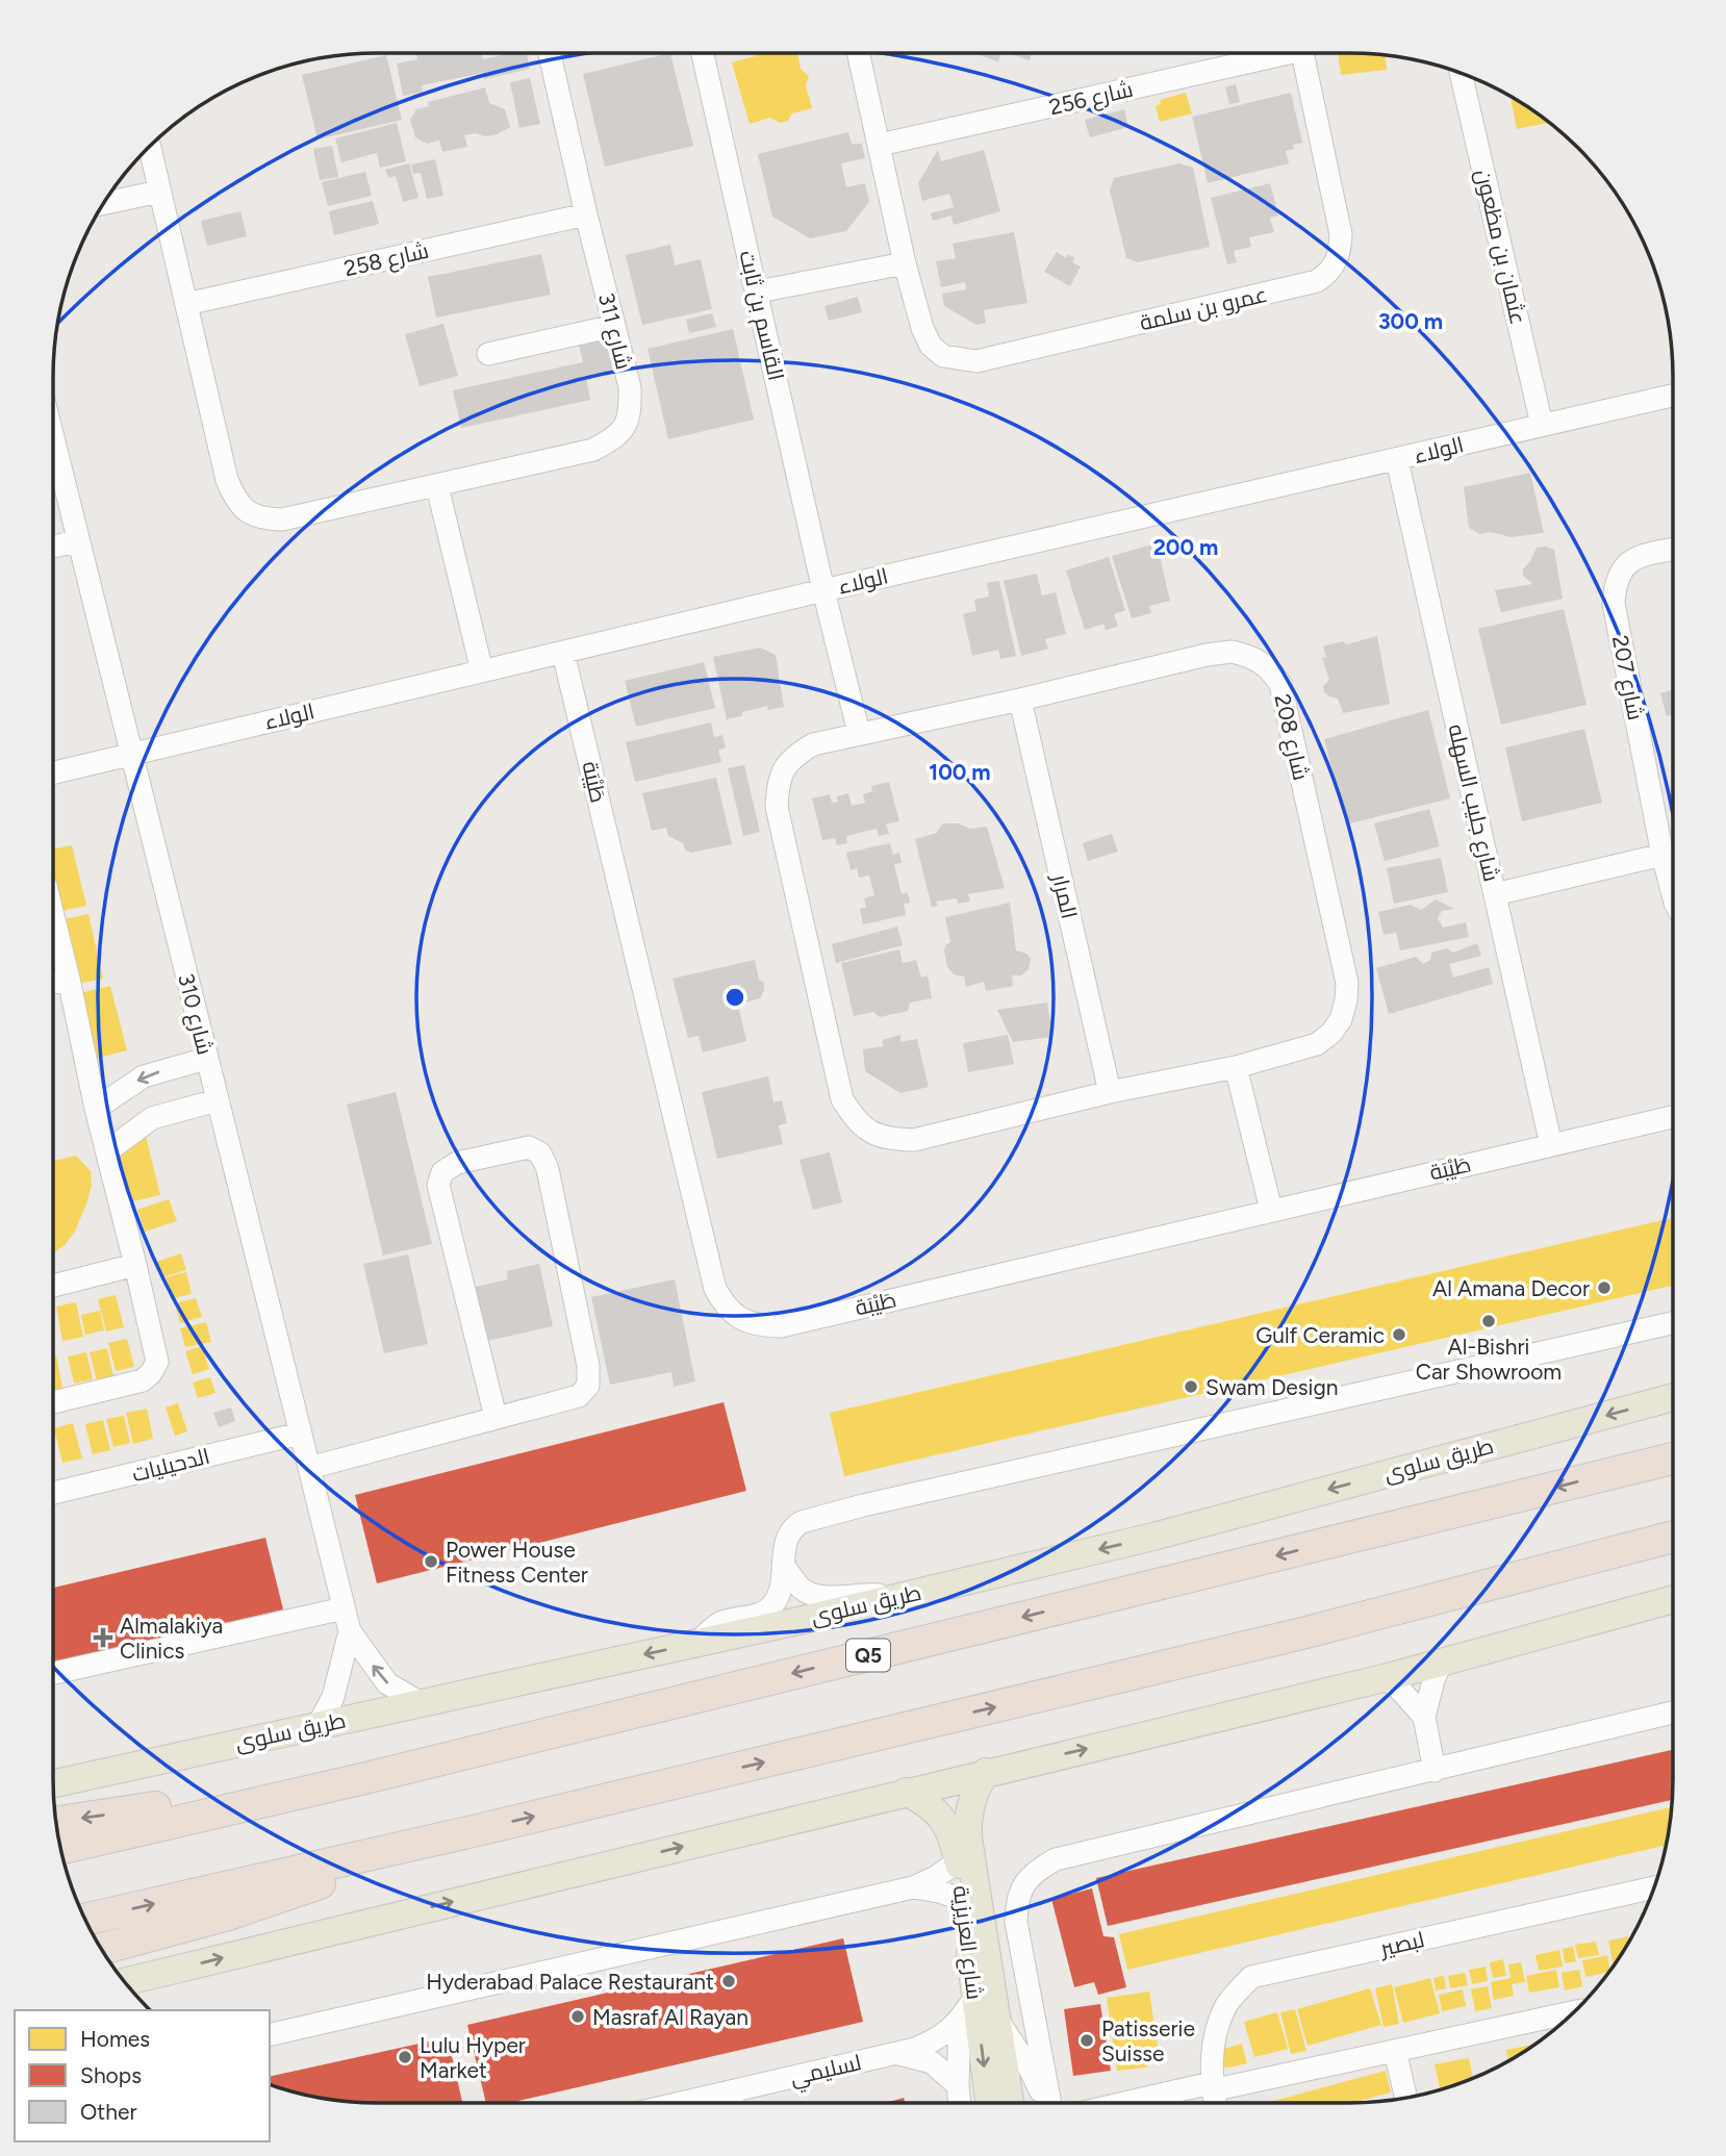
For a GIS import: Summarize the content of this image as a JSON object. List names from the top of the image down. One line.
{"streets":{"highway":["Q5"],"main road":["طريق سلوى","شارع العزيزية"],"street":["شارع 256","عثمان بن مظعون","شارع 258","عمرو بن سلمة","القاسم بن ثابت","شارع 311","الولاء","شارع 207","شارع 208","طَيْبَة","شارع جليب السهله","المرار","شارع 310","الدحيليات","لبصير","لسليمي"]},"crossings":[["شارع 256","عمرو بن سلمة"],["عثمان بن مظعون","الولاء"],["شارع 258","شارع 311"],["القاسم بن ثابت","الولاء"],["الولاء","طَيْبَة"],["الولاء","شارع جليب السهله"],["الولاء","شارع 310"],["شارع 208","المرار"],["طَيْبَة","شارع جليب السهله"],["شارع 310","طريق سلوى"],["شارع 310","الدحيليات"],["شارع العزيزية","لسليمي"]],"places":{"other":["Al Amana Decor","Al-Bishri Car Showroom","Gulf Ceramic","Swam Design","Power House Fitness Center","Hyderabad Palace Restaurant","Masraf Al Rayan","Patisserie Suisse","Lulu Hyper Market"],"health":["Almalakiya Clinics"]},"legend":["Homes","Shops","Other"],"rings":["300 m","200 m","100 m"]}
